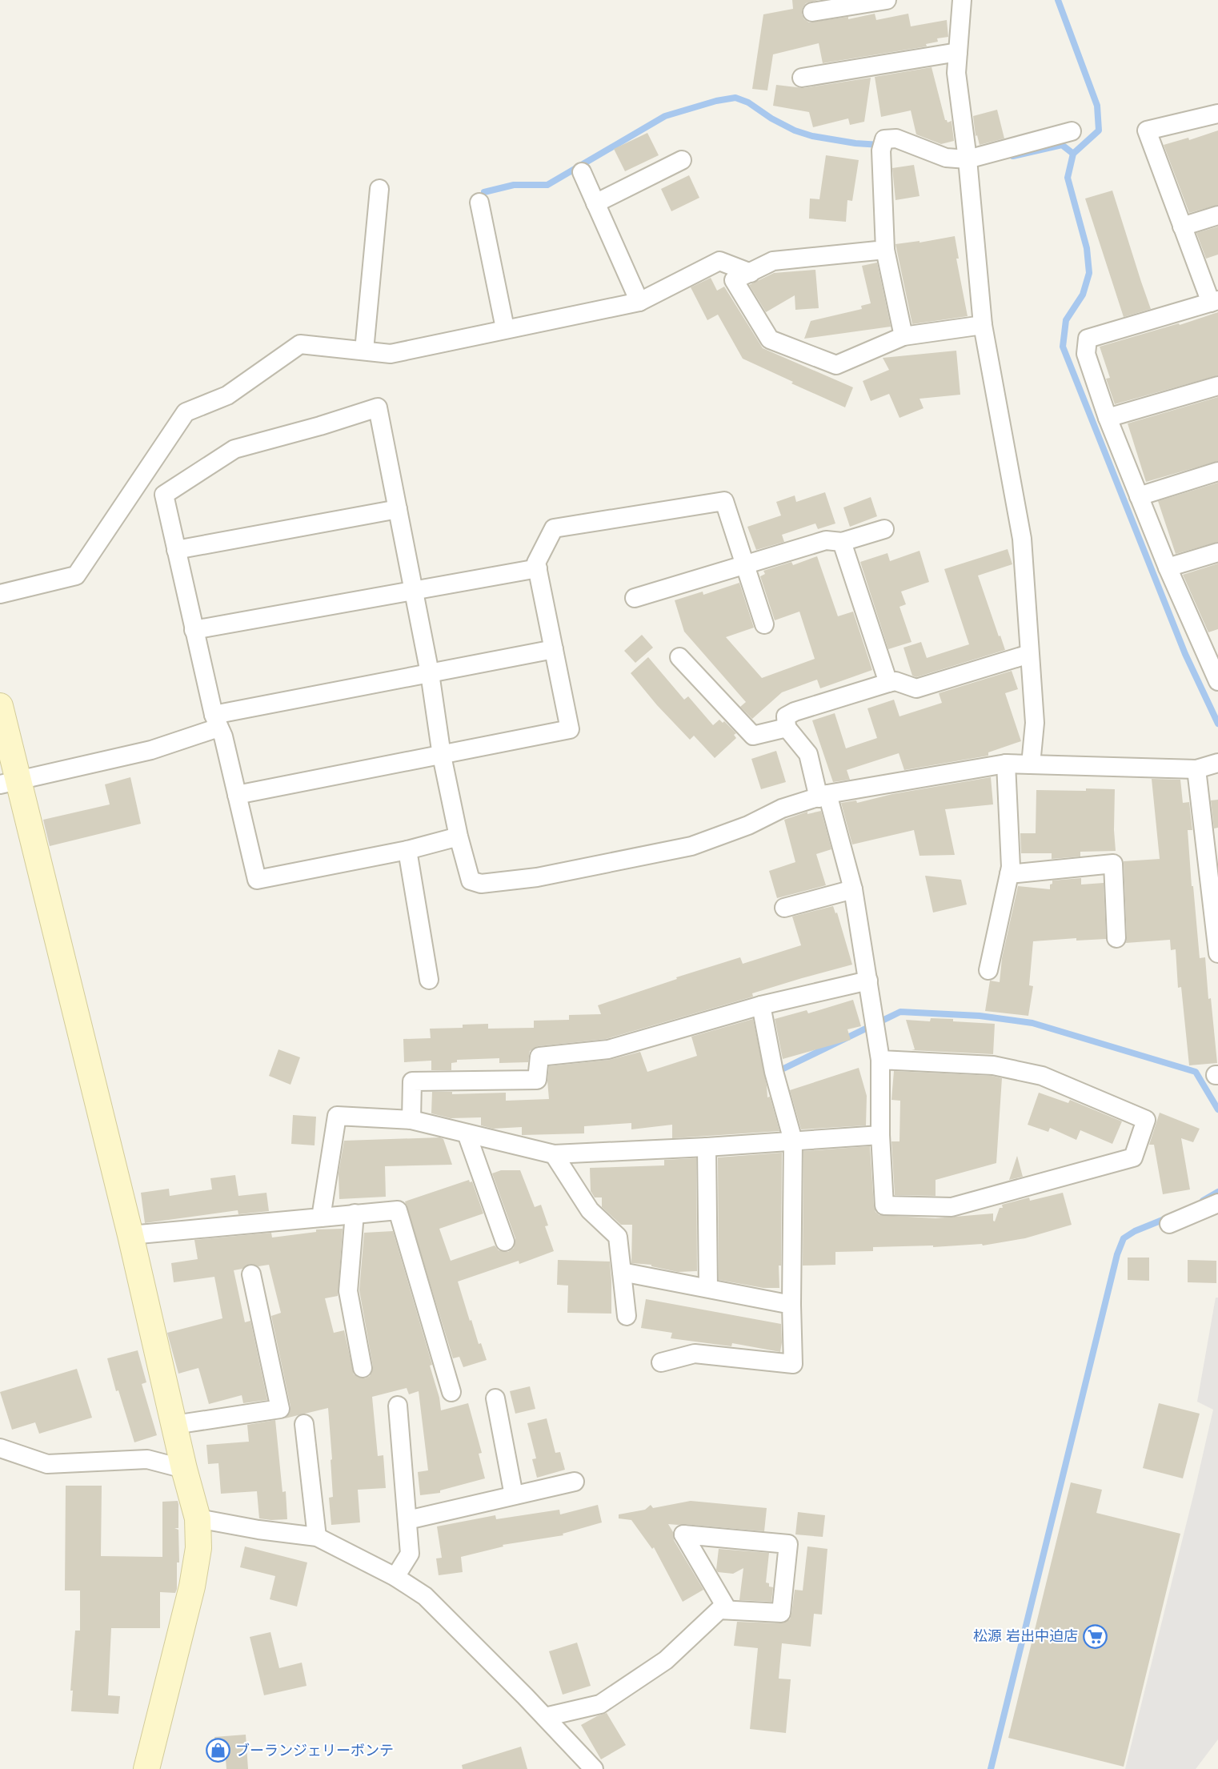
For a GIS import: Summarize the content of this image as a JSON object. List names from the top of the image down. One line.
{"places":{"supermarket":["松源 岩出中迫店"],"shop":["ブーランジェリーボンテ"]}}
